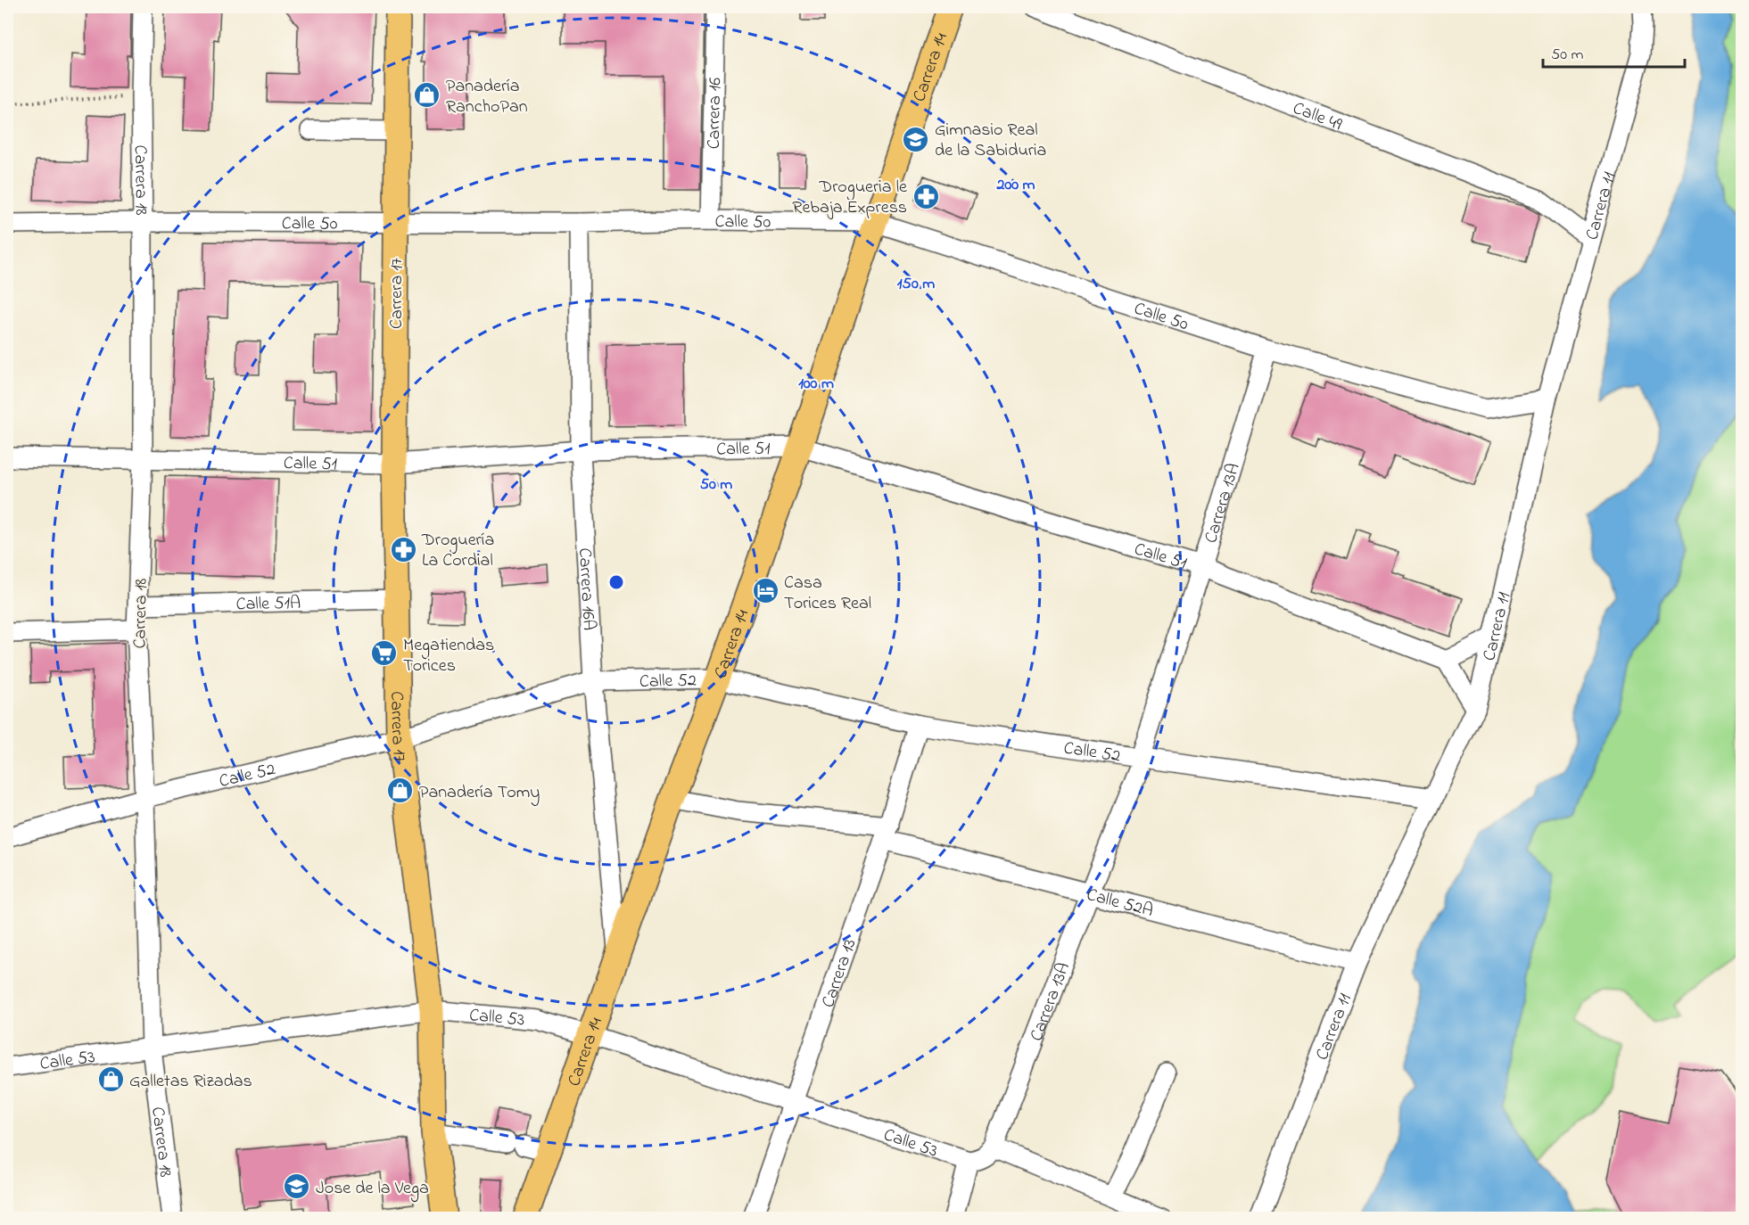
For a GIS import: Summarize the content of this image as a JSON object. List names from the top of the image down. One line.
{"streets":{"main road":["Carrera 14","Carrera 17"],"street":["Carrera 16","Calle 49","Carrera 18","Carrera 11","Calle 50","Calle 51","Carrera 13A","Carrera 16A","Calle 51A","Calle 52","Calle 52A","Carrera 13","Calle 53"]},"crossings":[["Carrera 14","Calle 50"],["Carrera 14","Calle 51"],["Carrera 14","Carrera 16A"],["Carrera 14","Calle 52"],["Carrera 14","Calle 52A"],["Carrera 14","Calle 53"],["Carrera 16","Calle 50"],["Calle 49","Carrera 11"],["Carrera 18","Calle 50"],["Carrera 18","Calle 51"],["Carrera 18","Calle 51A"],["Carrera 18","Calle 52"],["Carrera 18","Calle 53"],["Carrera 11","Calle 50"],["Carrera 11","Calle 52"],["Carrera 11","Calle 52A"],["Calle 50","Carrera 17"],["Calle 50","Carrera 13A"],["Calle 50","Carrera 16A"],["Carrera 17","Calle 51"],["Carrera 17","Calle 51A"],["Carrera 17","Calle 52"],["Carrera 17","Calle 53"],["Calle 51","Carrera 13A"],["Calle 51","Carrera 16A"],["Carrera 13A","Calle 52A"],["Carrera 16A","Calle 52"],["Calle 52","Carrera 13"],["Calle 52A","Carrera 13"],["Carrera 13","Calle 53"]],"places":{"shop":["Panadería RanchoPan","Panadería Tomy","Galletas Rizadas"],"school or university":["Gimnasio Real de la Sabiduria","Jose de la Vega"],"pharmacy":["Drogueria le Rebaja Express","Droguería La Cordial"],"hotel":["Casa Torices Real"],"supermarket":["Megatiendas Torices"]},"scale_bar":"50 m","rings":["200 m","150 m","100 m","50 m"]}
